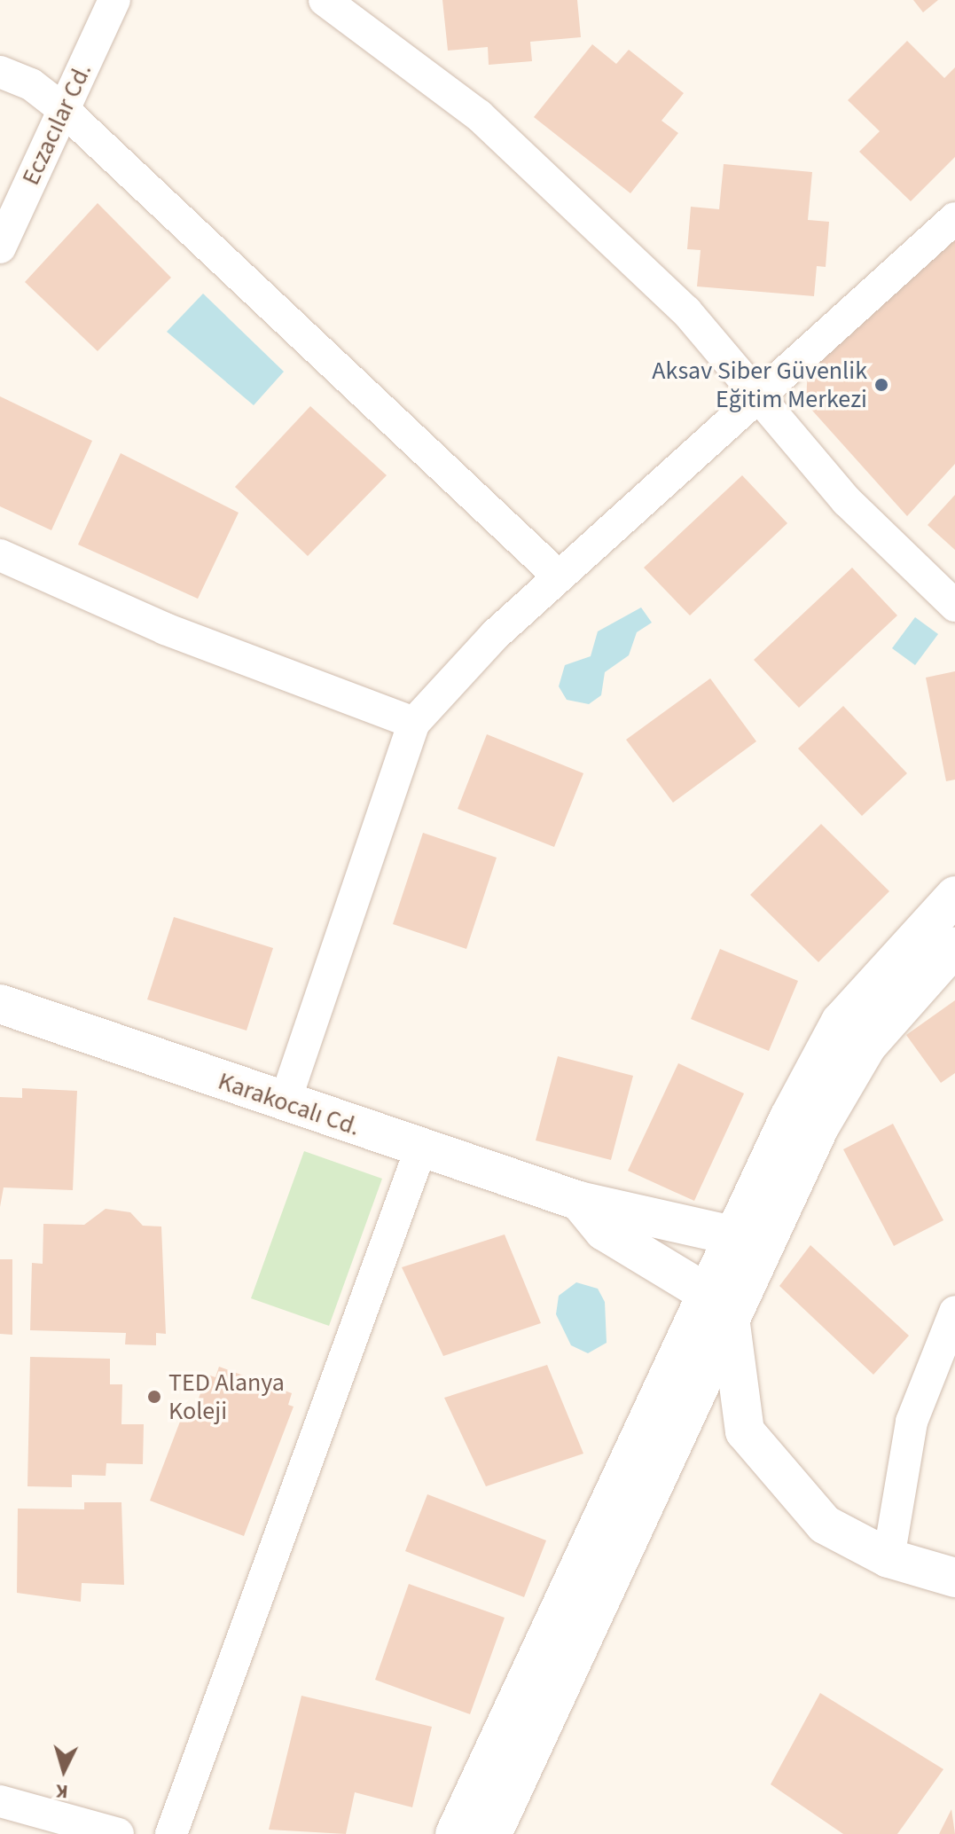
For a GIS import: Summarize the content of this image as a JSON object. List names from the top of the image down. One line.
{"streets":{"street":["Eczacılar Cd.","Karakocalı Cd."]},"places":["Aksav Siber Güvenlik Eğitim Merkezi","TED Alanya Koleji"],"north":"bottom"}
